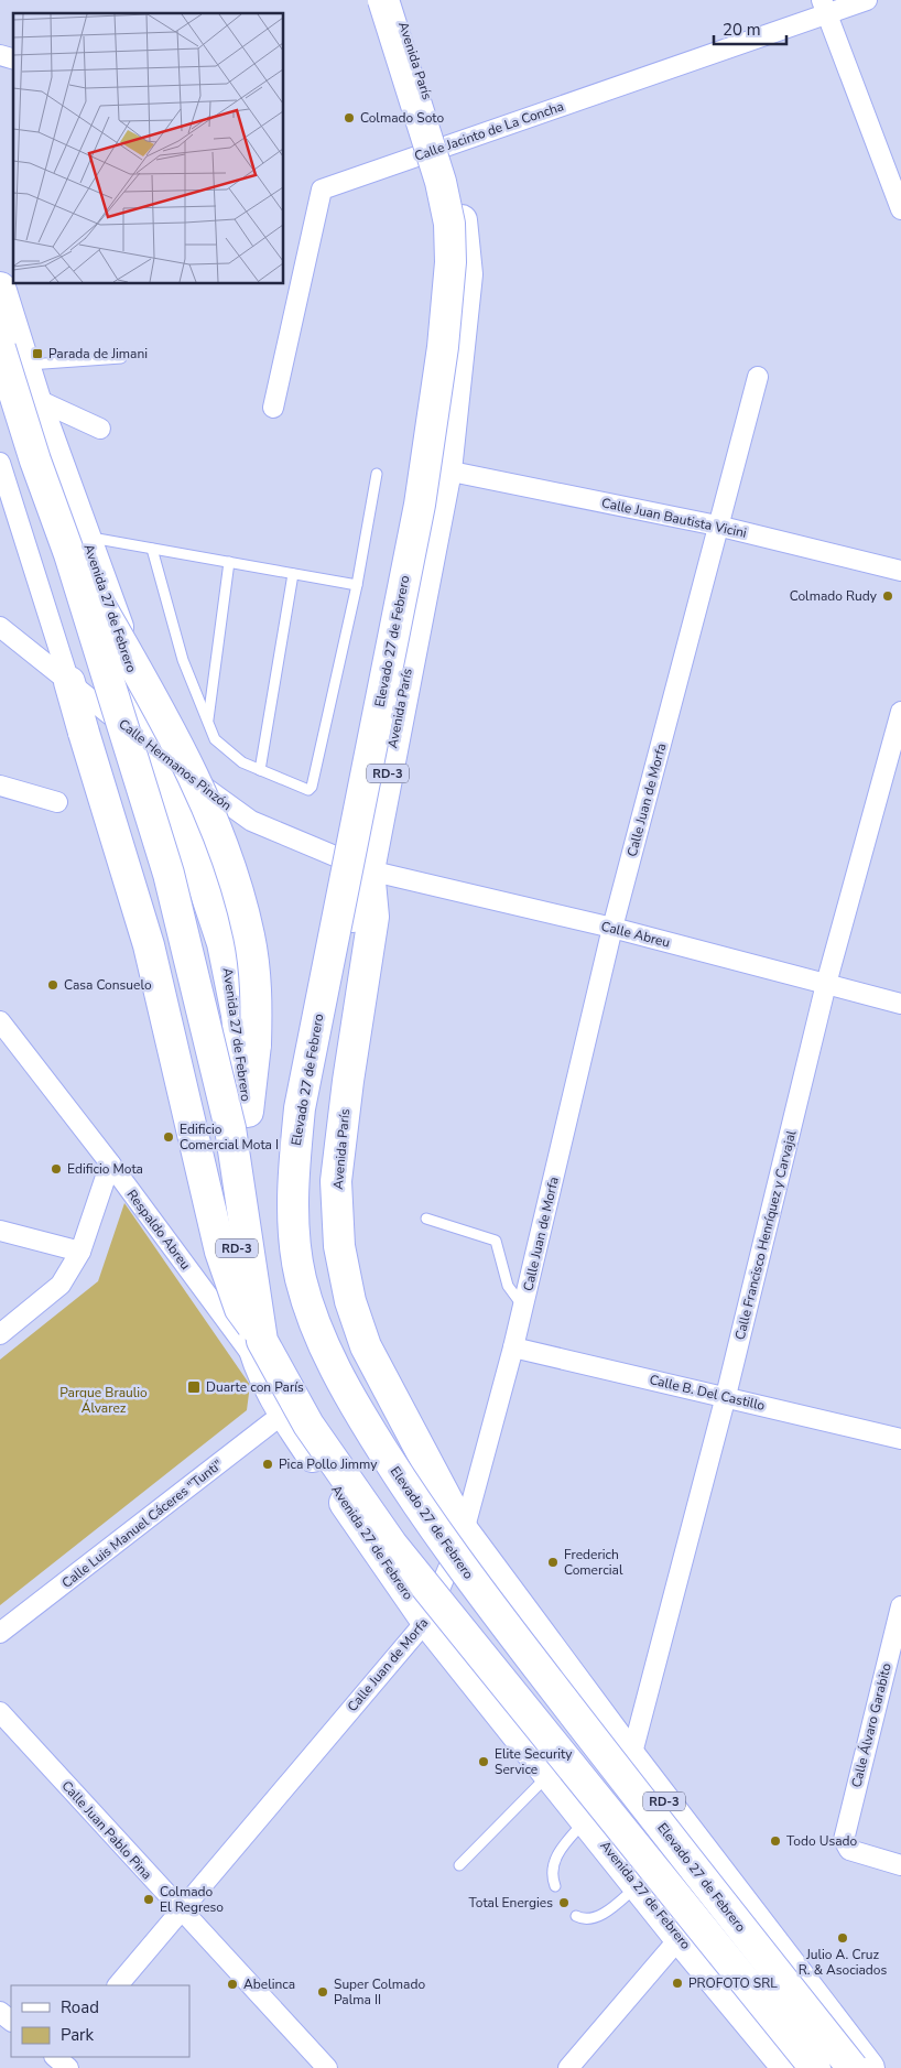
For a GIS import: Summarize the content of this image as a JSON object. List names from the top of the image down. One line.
{"streets":{"main road":["Avenida París","Avenida 27 de Febrero","Elevado 27 de Febrero","RD-3"],"street":["Calle Jacinto de La Concha","Calle Juan Bautista Vicini","Calle Hermanos Pinzón","Calle Juan de Morfa","Calle Abreu","Respaldo Abreu","Calle Francisco Henríquez y Carvajal","Calle B. Del Castillo","Calle Luis Manuel Cáceres \"Tunti\"","Calle Álvaro Garabito","Calle Juan Pablo Pina"]},"crossings":[["Avenida París","Calle Jacinto de La Concha"],["Avenida París","Calle Juan Bautista Vicini"],["Avenida París","Calle Hermanos Pinzón"],["Avenida París","RD-3"],["Avenida París","Calle Juan de Morfa"],["Avenida París","Calle Abreu"],["Calle Juan Bautista Vicini","Calle Juan de Morfa"],["Avenida 27 de Febrero","Calle Hermanos Pinzón"],["Avenida 27 de Febrero","RD-3"],["Avenida 27 de Febrero","Calle Juan de Morfa"],["Avenida 27 de Febrero","Respaldo Abreu"],["Avenida 27 de Febrero","Calle Luis Manuel Cáceres \"Tunti\""],["Calle Hermanos Pinzón","Calle Abreu"],["RD-3","Calle Juan de Morfa"],["RD-3","Respaldo Abreu"],["RD-3","Calle Francisco Henríquez y Carvajal"],["Calle Juan de Morfa","Calle Abreu"],["Calle Juan de Morfa","Calle B. Del Castillo"],["Calle Juan de Morfa","Calle Juan Pablo Pina"],["Calle Abreu","Calle Francisco Henríquez y Carvajal"],["Calle Francisco Henríquez y Carvajal","Calle B. Del Castillo"]],"parks":["Parque Braulio Álvarez"],"places":{"other":["Colmado Soto","Colmado Rudy","Casa Consuelo","Edificio Comercial Mota I","Edificio Mota","Pica Pollo Jimmy","Frederich Comercial","Elite Security Service","Todo Usado","Colmado El Regreso","Total Energies","Julio A. Cruz R. & Asociados","PROFOTO SRL","Abelinca","Super Colmado Palma II"],"transit":["Parada de Jimani","Duarte con París"]},"legend":["Road","Park"],"scale_bar":"20 m"}
